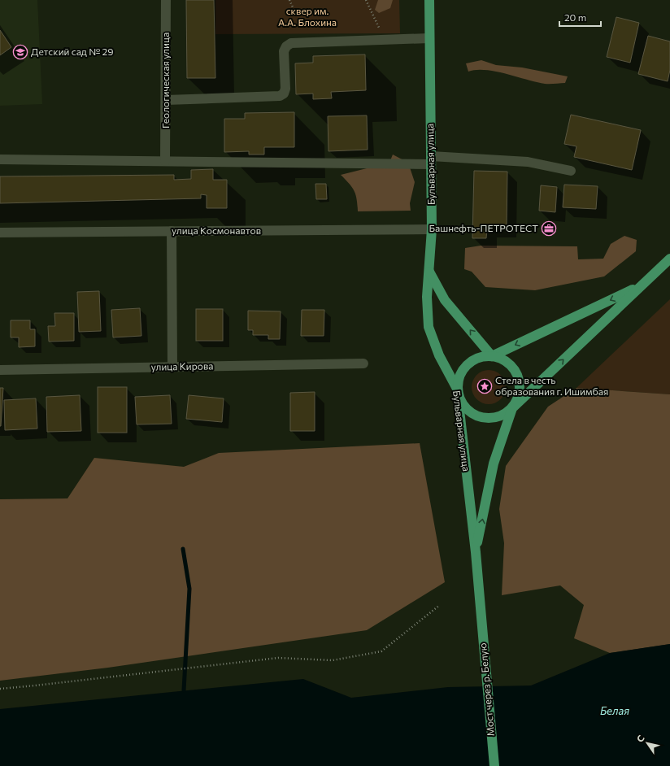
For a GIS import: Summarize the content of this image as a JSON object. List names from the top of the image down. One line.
{"streets":{"main road":["Бульварная улица","Мост через р. Белую"],"street":["Геологическая улица","улица Космонавтов","улица Кирова"]},"crossings":[["Бульварная улица","улица Космонавтов"],["Бульварная улица","Мост через р. Белую"]],"water":["Белая"],"parks":["сквер им. А.А. Блохина"],"places":{"school or university":["Детский сад № 29"],"office":["Башнефть-ПЕТРОТЕСТ"],"place":["Стела в честь образования г. Ишимбая"]},"scale_bar":"20 m","north":"top left"}
